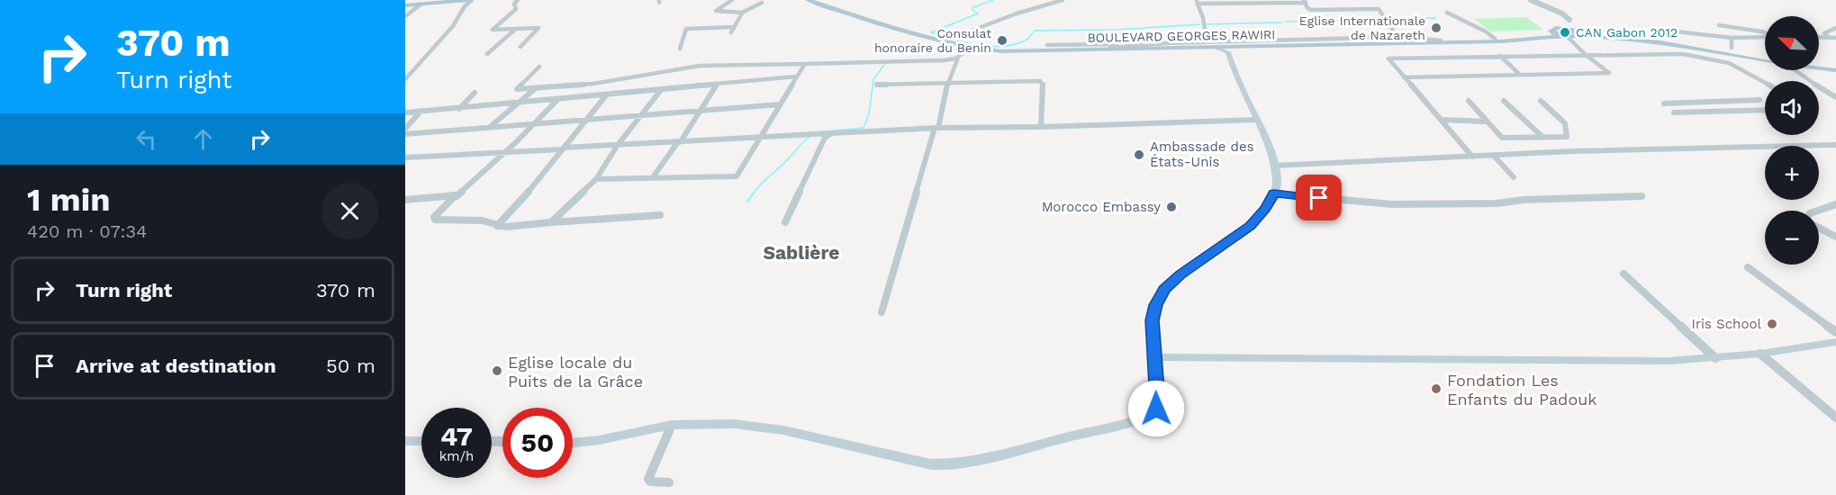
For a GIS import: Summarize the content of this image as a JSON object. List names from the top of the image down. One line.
{"streets":{"main road":["BOULEVARD GEORGES RAWIRI"]},"districts":["Sablière"],"places":["Eglise Internationale de Nazareth","CAN Gabon 2012","Consulat honoraire du Benin","Ambassade des États-Unis","Morocco Embassy","Iris School","Eglise locale du Puits de la Grâce","Fondation Les Enfants du Padouk"],"north":"top left","page":{"turn":["370 m","Turn right"],"map_buttons":["+","−"],"heading":["1 min","420 m · 07:34"],"list":[{"name":"Turn right","value":"370 m"},{"name":"Arrive at destination","value":"50 m"}],"speed":"47 km/h","limit":"50"}}
